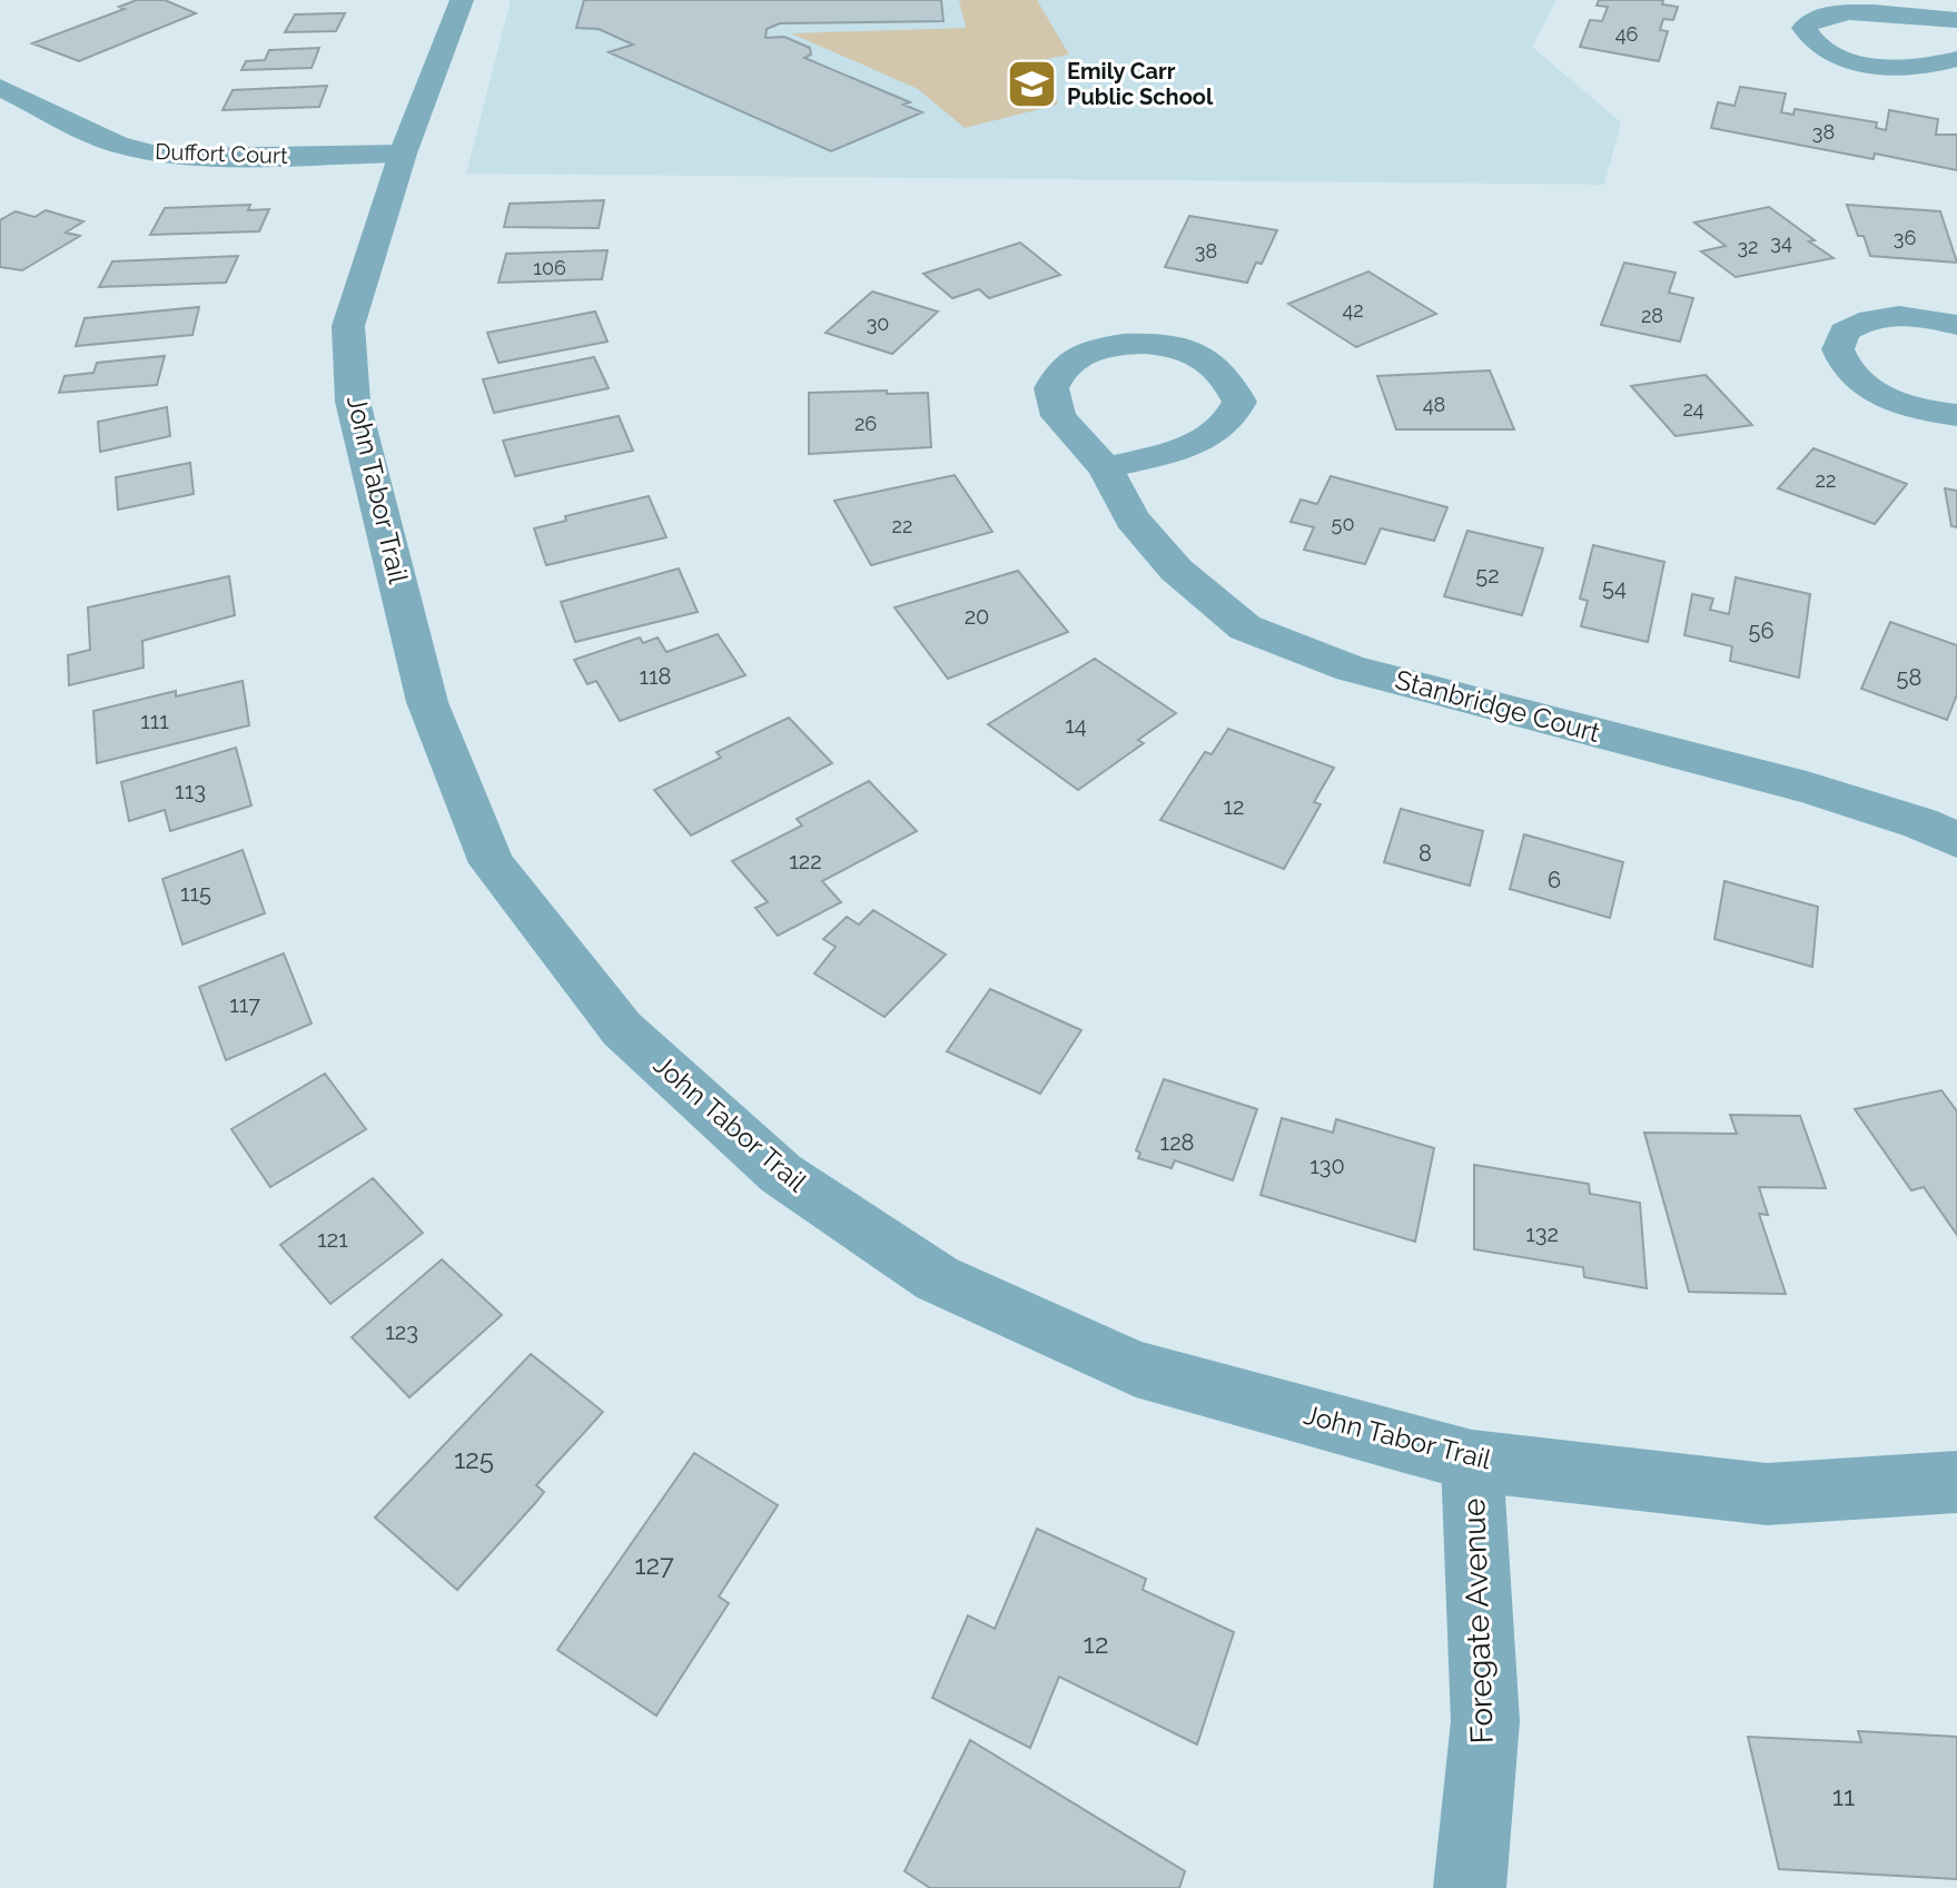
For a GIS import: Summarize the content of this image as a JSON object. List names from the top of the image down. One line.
{"streets":{"street":["Duffort Court","John Tabor Trail","Stanbridge Court","Foregate Avenue"]},"crossings":[["Duffort Court","John Tabor Trail"],["John Tabor Trail","Foregate Avenue"]],"places":{"school or university":["Emily Carr Public School"]},"house_numbers":["46","38","36","34","32","38","106","42","28","30","48","24","26","22","50","22","52","54","20","56","118","58","111","14","113","12","8","122","6","115","117","128","130","132","121","123","125","127","12","11"]}
